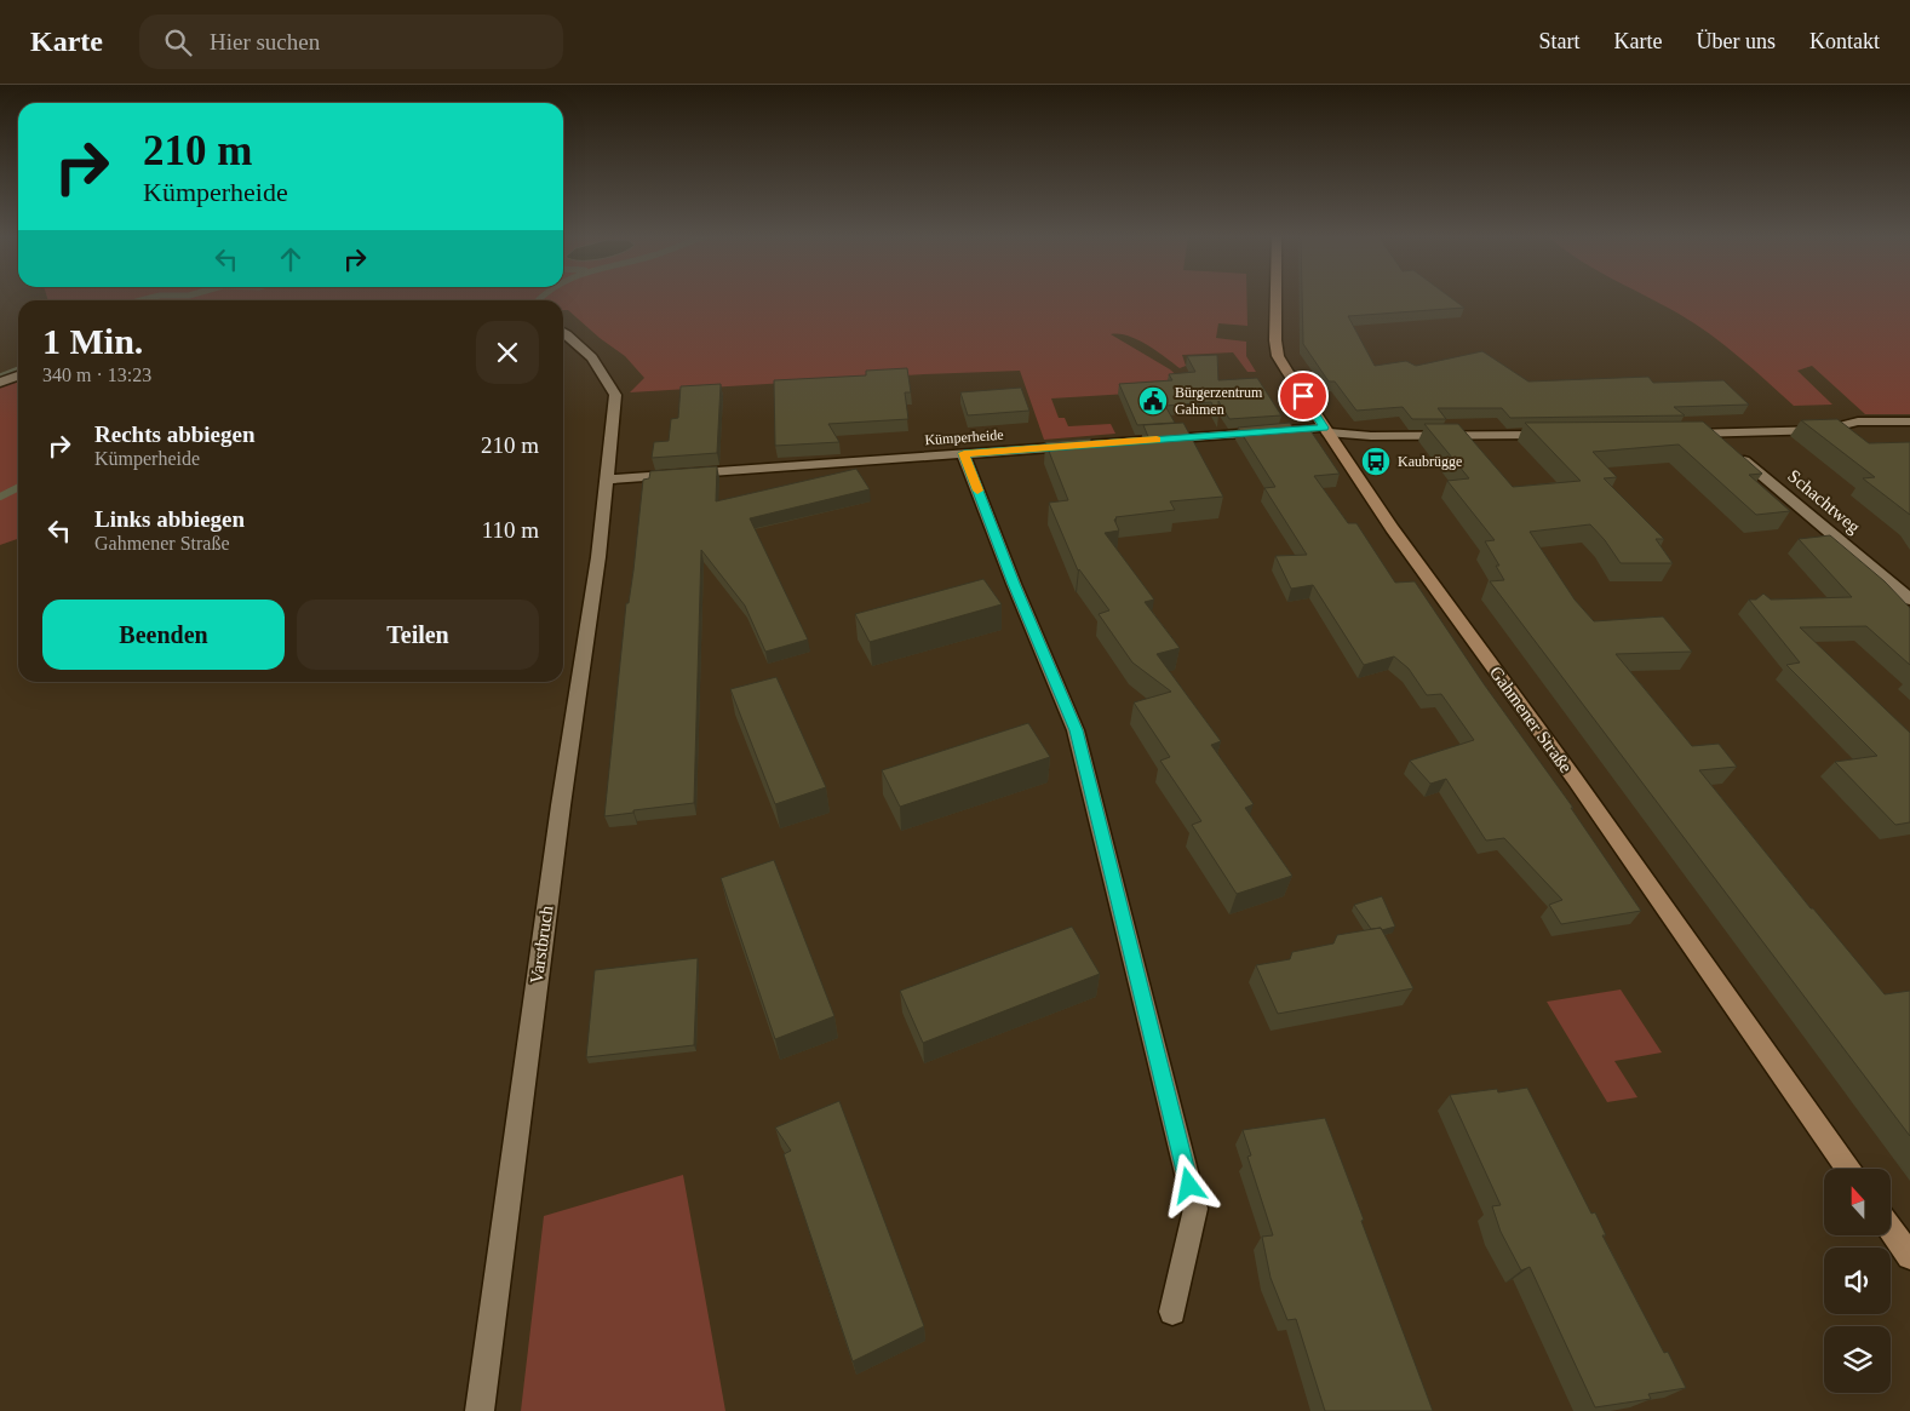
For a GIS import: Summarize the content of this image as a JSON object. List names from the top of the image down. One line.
{"streets":{"main road":["Gahmener Straße"],"street":["Kümperheide","Schachtweg","Varstbruch"]},"crossings":[["Kümperheide","Gahmener Straße"],["Kümperheide","Varstbruch"]],"places":{"public building":["Bürgerzentrum Gahmen"],"bus stop":["Kaubrügge"]},"north":"top","page":{"header":"Karte","search":"Hier suchen","nav":["Start","Karte","Über uns","Kontakt"],"turn":["210 m","Kümperheide"],"heading":["1 Min.","340 m · 13:23"],"list":[{"name":"Rechts abbiegen","note":"Kümperheide","value":"210 m"},{"name":"Links abbiegen","note":"Gahmener Straße","value":"110 m"}],"buttons":["Beenden","Teilen"]}}
